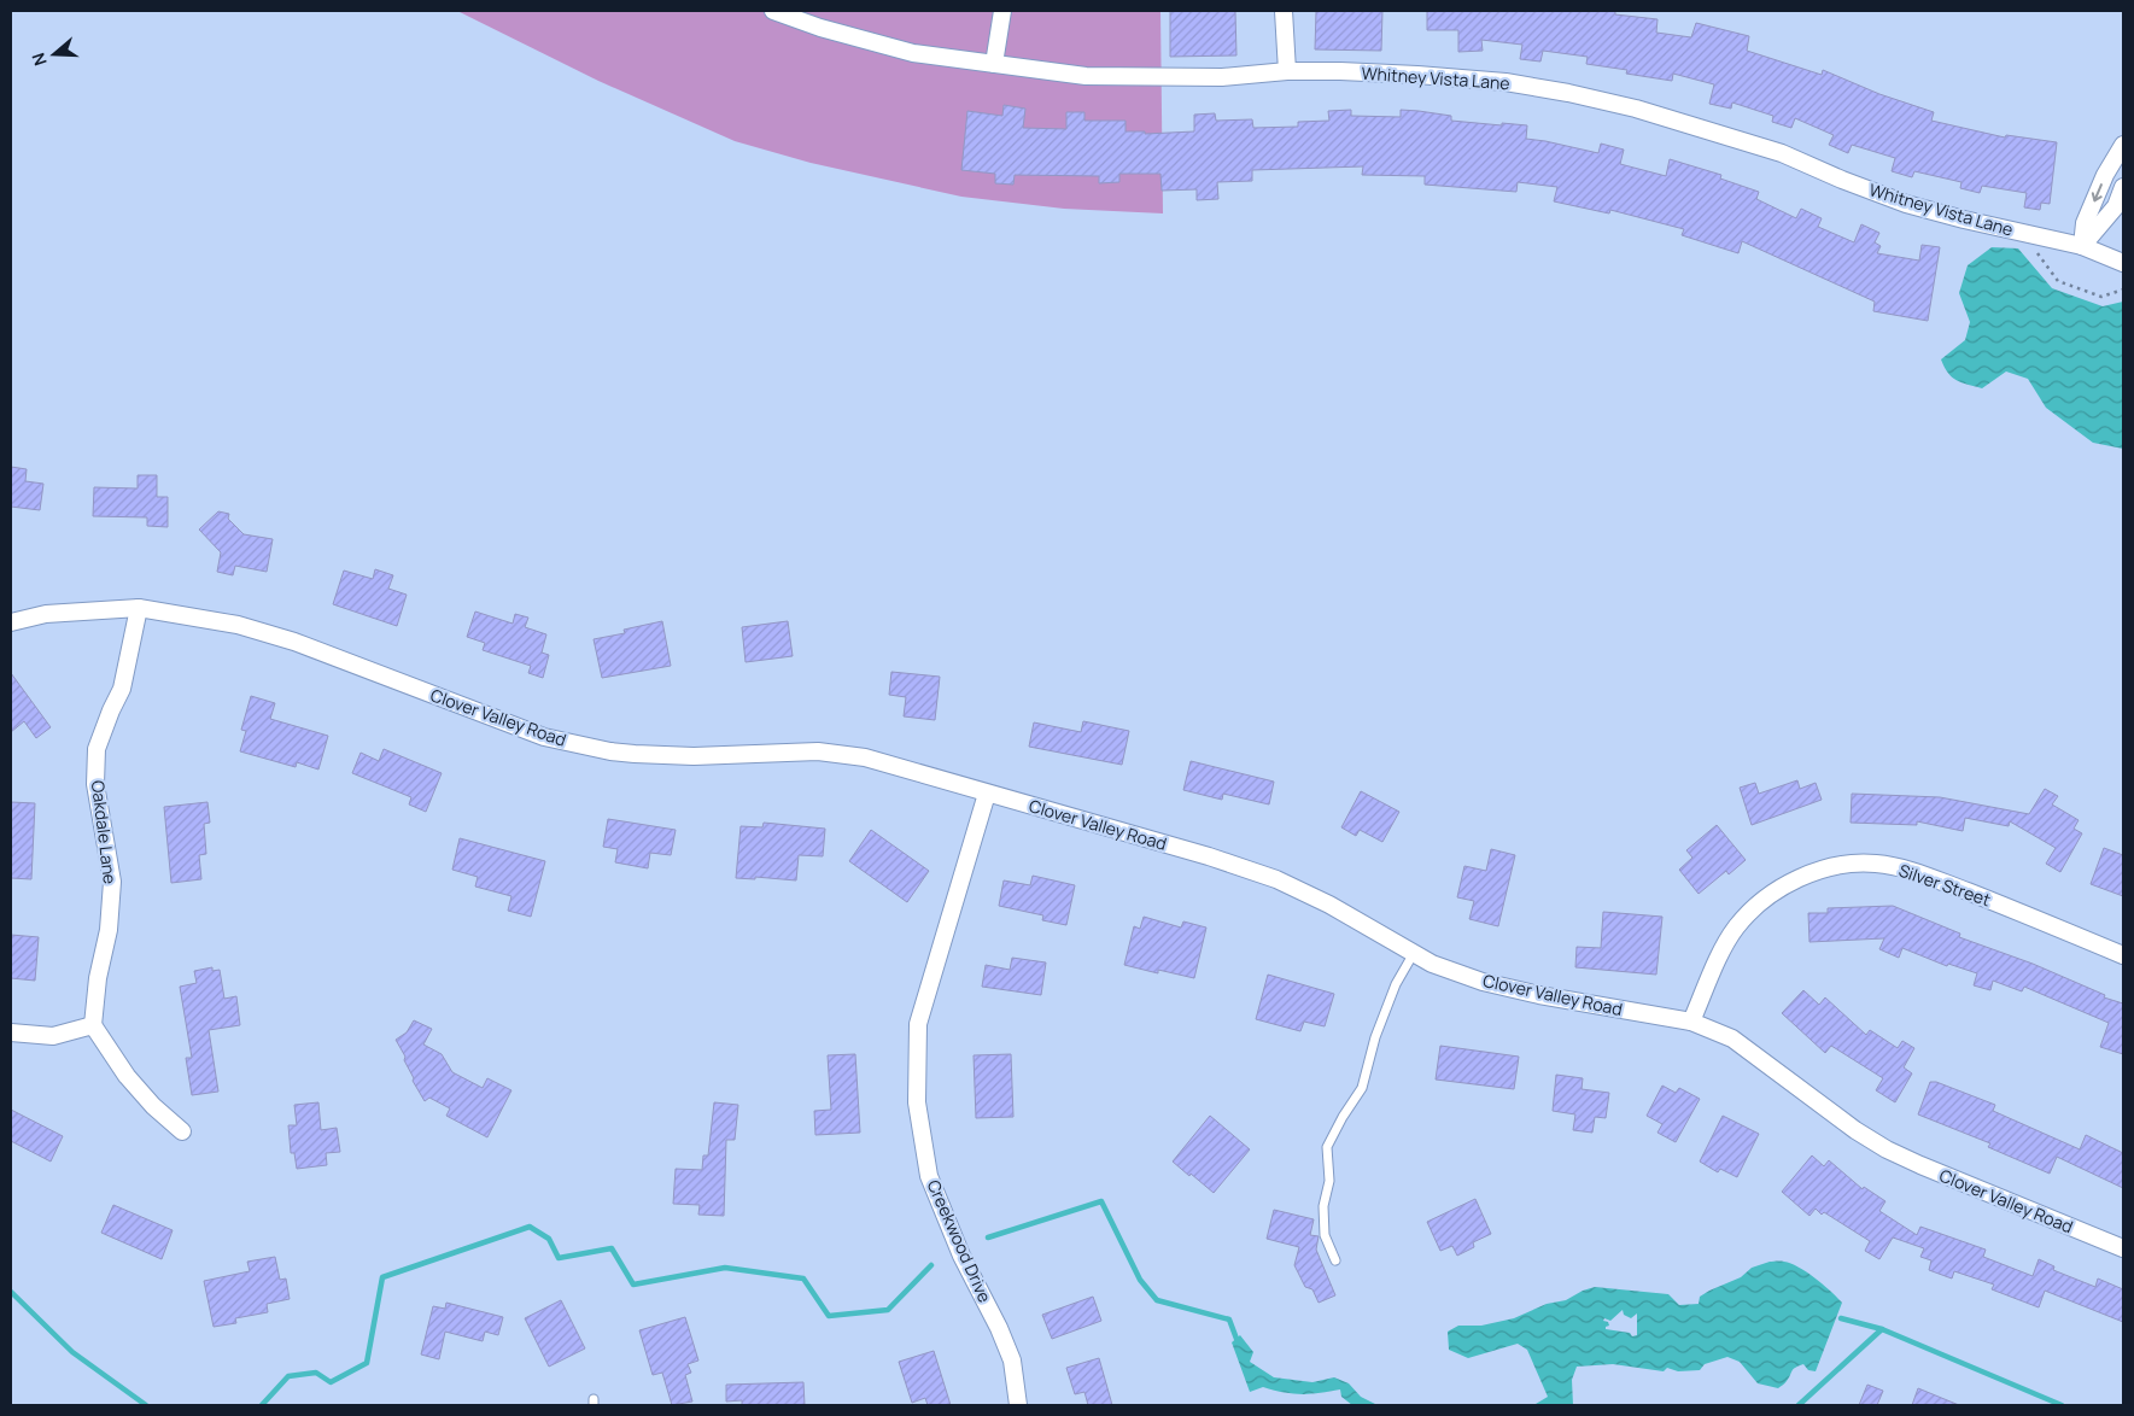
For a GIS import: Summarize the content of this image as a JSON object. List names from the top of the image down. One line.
{"streets":{"street":["Whitney Vista Lane","Clover Valley Road","Oakdale Lane","Silver Street","Creekwood Drive"]},"crossings":[["Clover Valley Road","Oakdale Lane"],["Clover Valley Road","Silver Street"],["Clover Valley Road","Creekwood Drive"]],"north":"left"}
